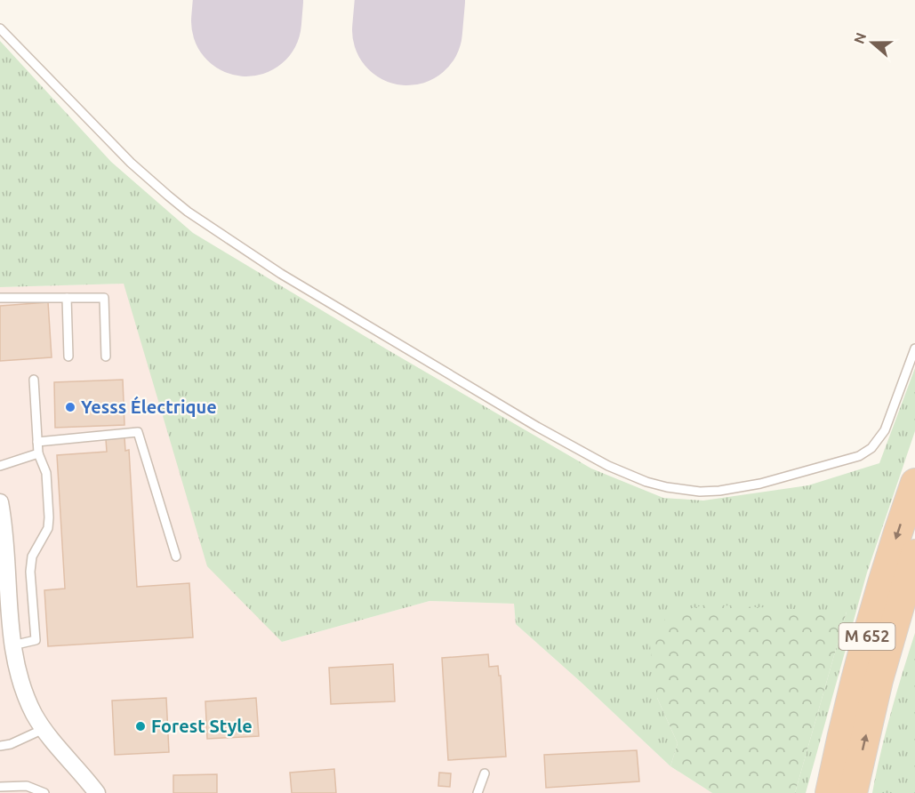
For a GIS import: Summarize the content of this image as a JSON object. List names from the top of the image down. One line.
{"streets":{"highway":["M 652"]},"places":["Yesss Électrique","Forest Style"],"north":"left"}
